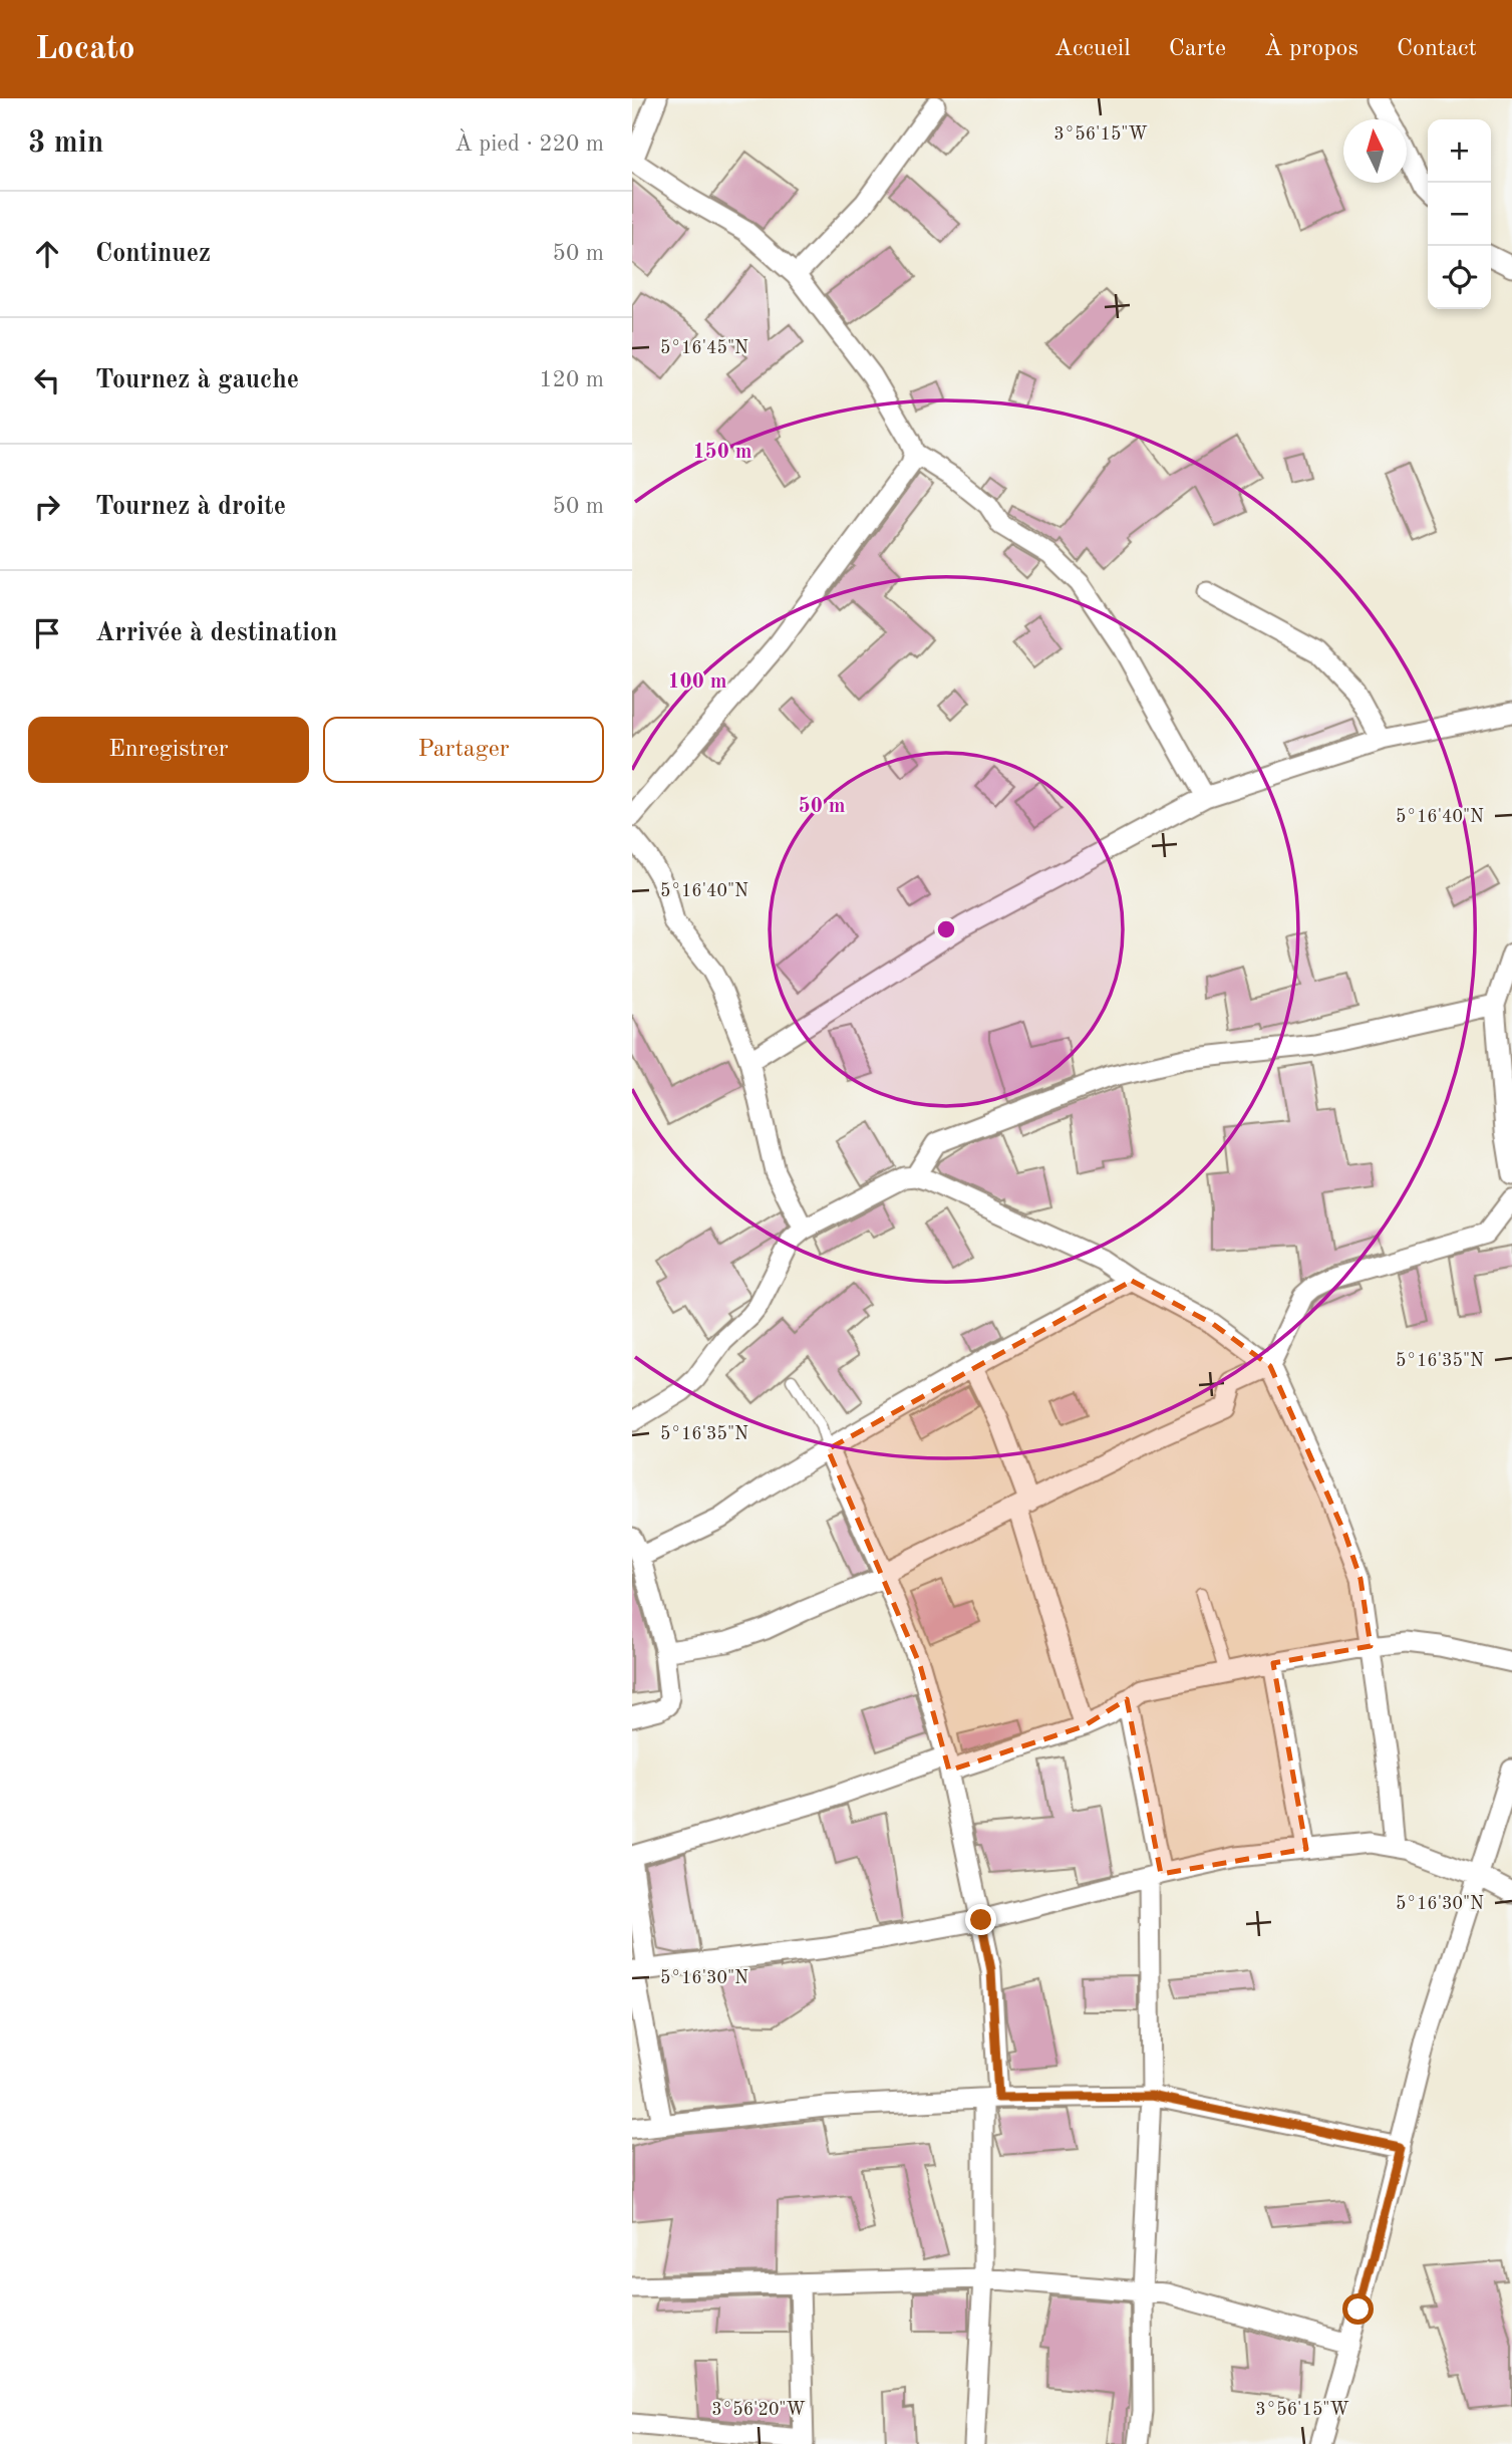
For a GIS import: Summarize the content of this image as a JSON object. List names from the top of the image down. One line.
{"north":"top","page":{"header":"Locato","nav":["Accueil","Carte","À propos","Contact"],"heading":["3 min","À pied · 220 m"],"map_buttons":["+","−"],"list":[["Continuez","50 m"],["Tournez à gauche","120 m"],["Tournez à droite","50 m"],"Arrivée à destination"],"buttons":["Enregistrer","Partager"]},"coordinates":["3°56'15\"W","5°16'45\"N","5°16'40\"N","5°16'35\"N","5°16'30\"N","3°56'20\"W"],"rings":["150 m","100 m","50 m"]}
